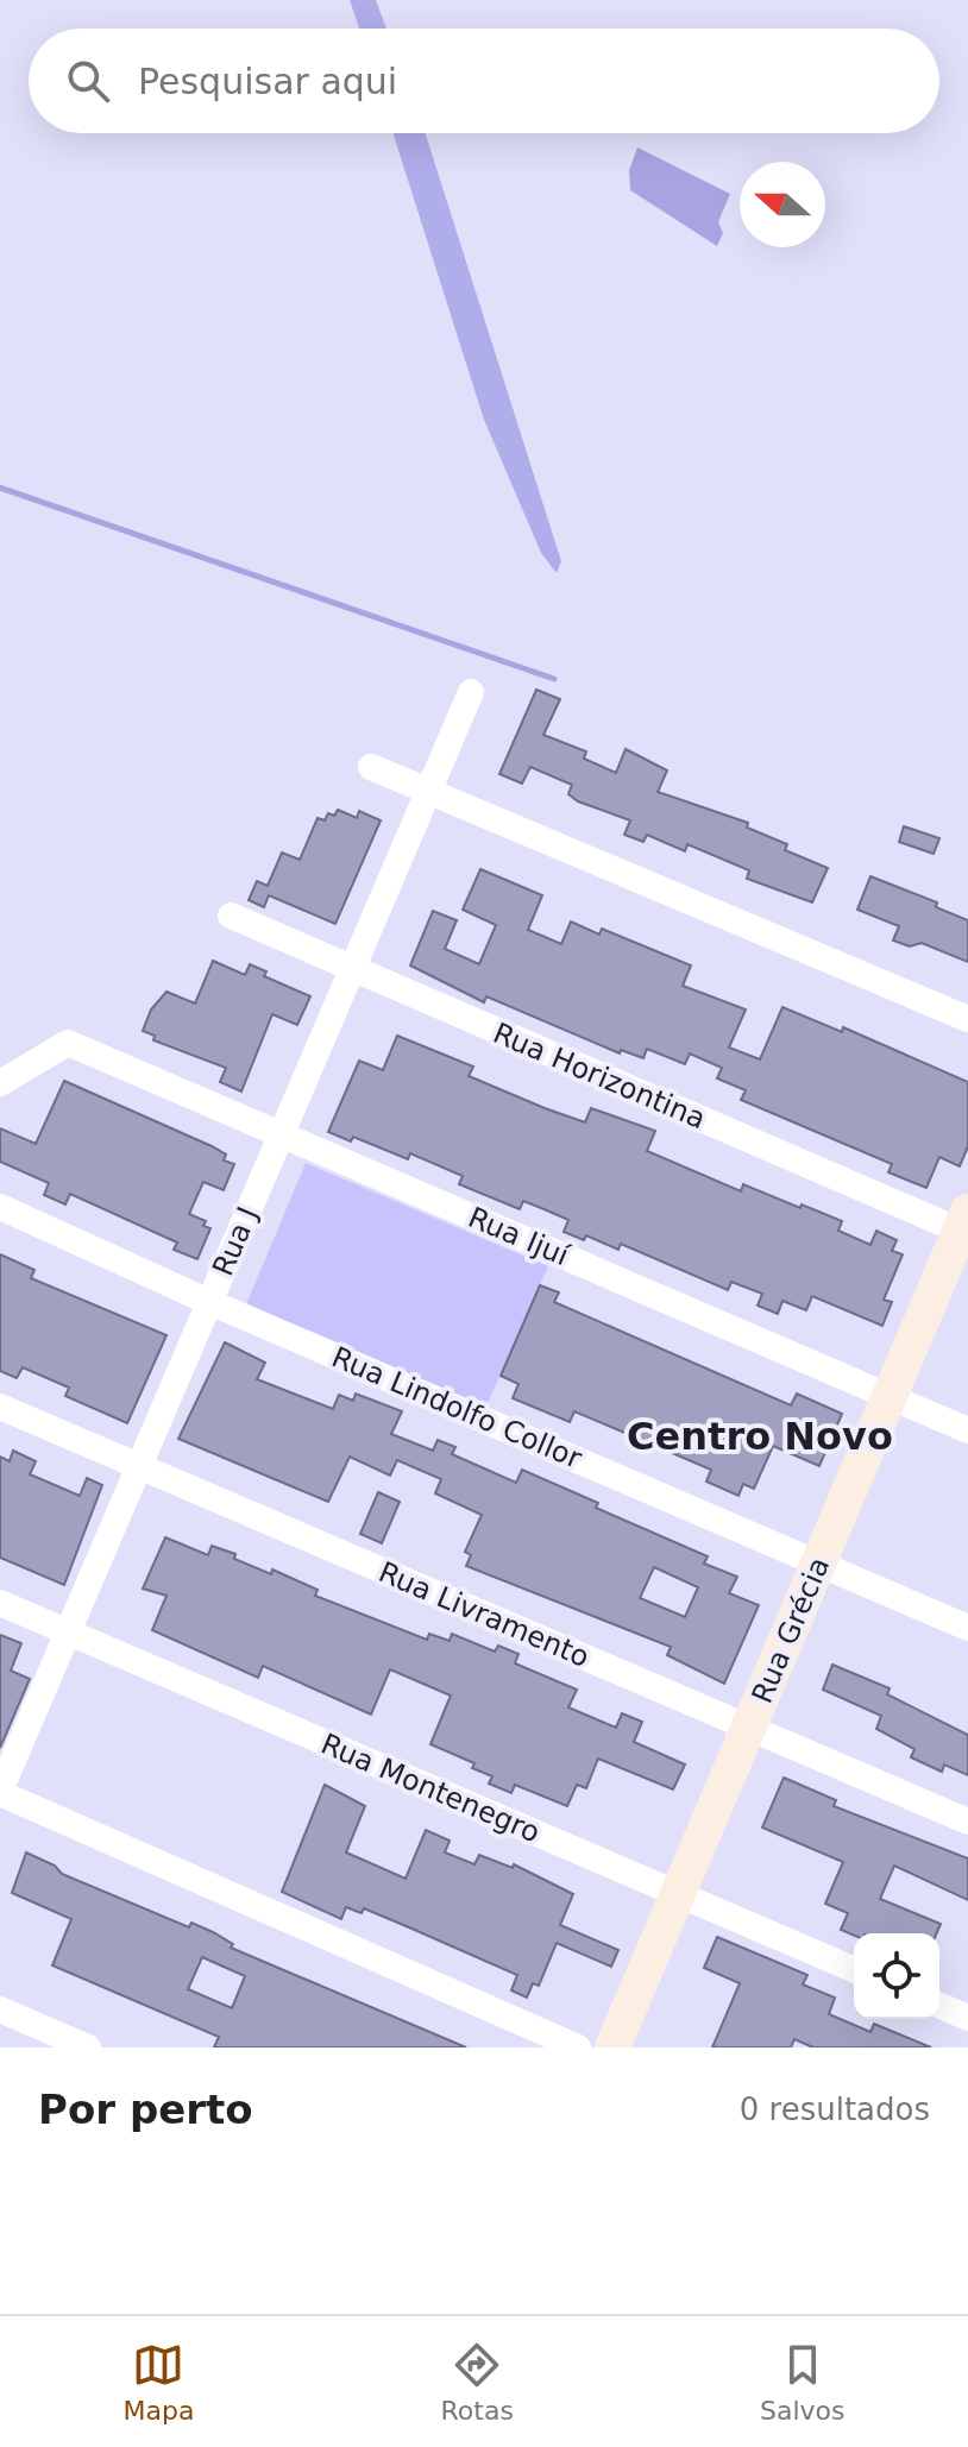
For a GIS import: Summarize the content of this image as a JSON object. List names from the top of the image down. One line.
{"streets":{"main road":["Rua Grécia"],"street":["Rua Horizontina","Rua Ijuí","Rua J","Rua Lindolfo Collor","Rua Livramento","Rua Montenegro"]},"crossings":[["Rua Horizontina","Rua J"],["Rua Horizontina","Rua Grécia"],["Rua Ijuí","Rua J"],["Rua Ijuí","Rua Grécia"],["Rua J","Rua Lindolfo Collor"],["Rua J","Rua Livramento"],["Rua J","Rua Montenegro"],["Rua Lindolfo Collor","Rua Grécia"],["Rua Livramento","Rua Grécia"],["Rua Grécia","Rua Montenegro"]],"districts":["Centro Novo"],"north":"left","page":{"search":"Pesquisar aqui","heading":["Por perto","0 resultados"],"nav":["Mapa","Rotas","Salvos"]}}
